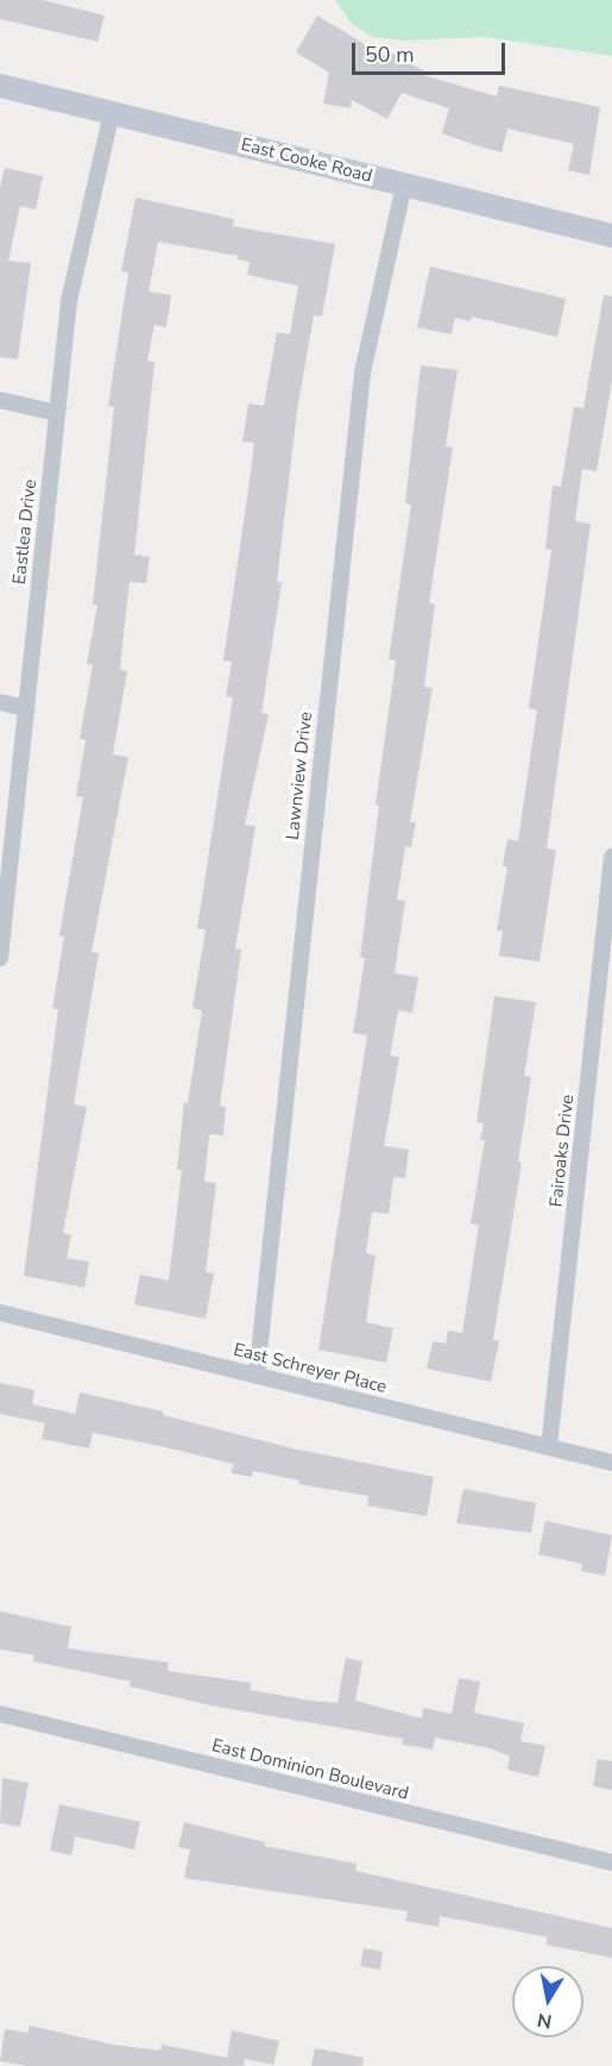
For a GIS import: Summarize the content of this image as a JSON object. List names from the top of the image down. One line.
{"streets":{"main road":["East Cooke Road"],"street":["Eastlea Drive","Lawnview Drive","Fairoaks Drive","East Schreyer Place","East Dominion Boulevard"]},"crossings":[["East Cooke Road","Eastlea Drive"],["East Cooke Road","Lawnview Drive"],["Lawnview Drive","East Schreyer Place"],["Fairoaks Drive","East Schreyer Place"]],"scale_bar":"50 m","north":"bottom"}
